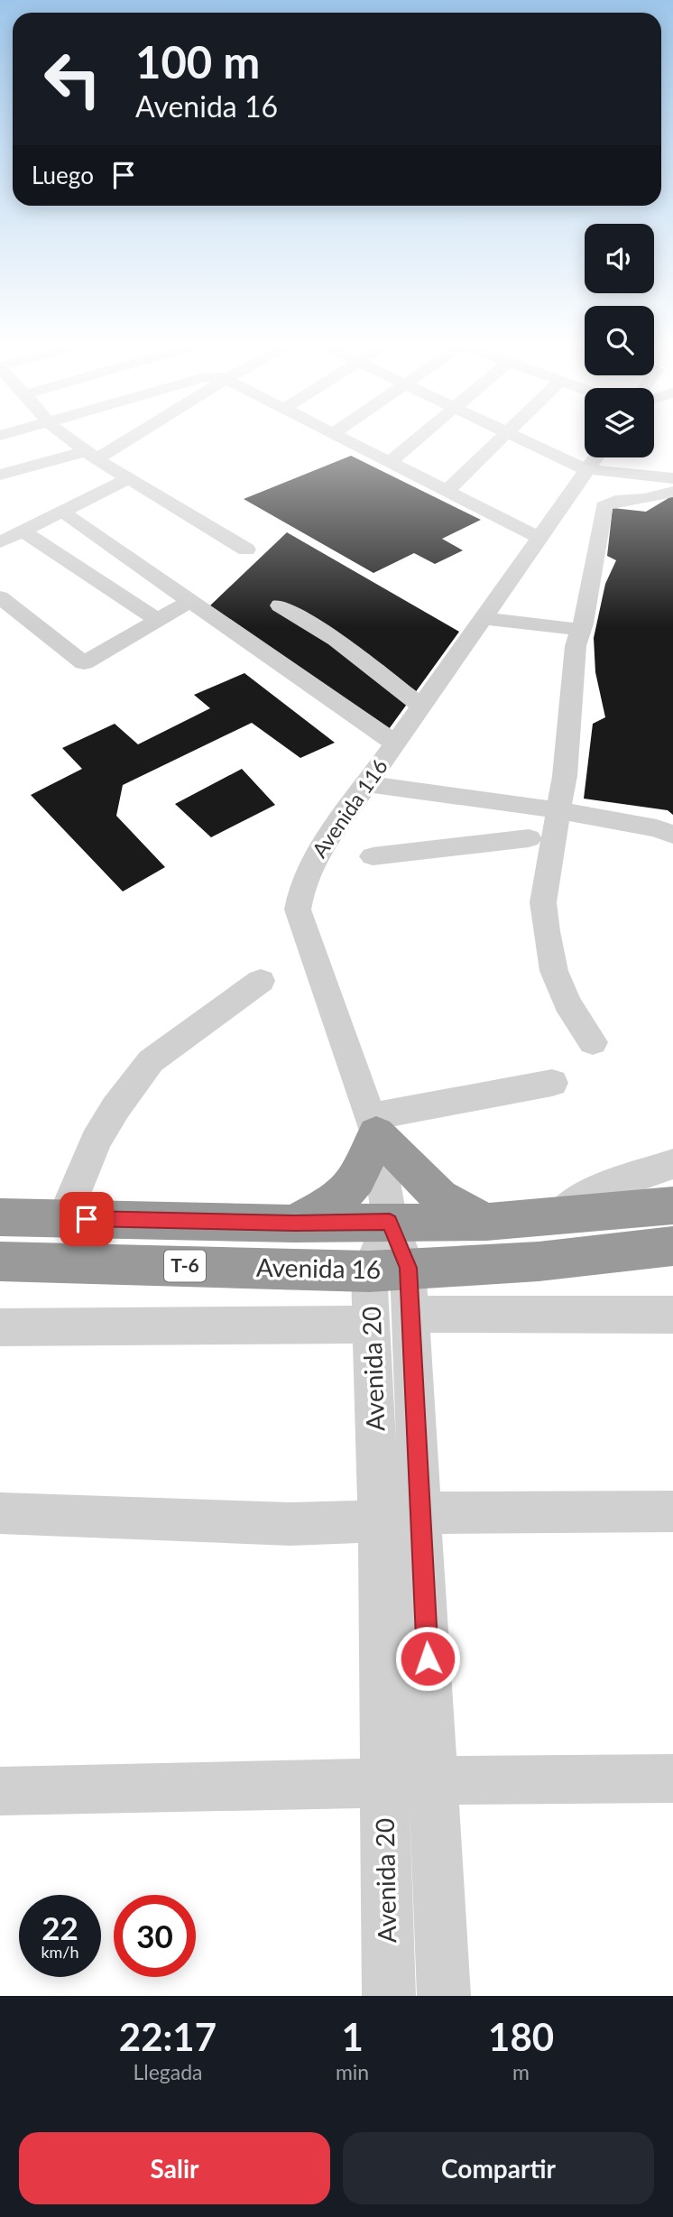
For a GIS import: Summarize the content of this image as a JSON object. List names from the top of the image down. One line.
{"streets":{"highway":["T-6","Avenida 16"],"street":["Avenida 116","Avenida 20"]},"crossings":[["Avenida 116","Avenida 16"],["Avenida 116","Avenida 20"],["Avenida 16","Avenida 20"]],"page":{"turn":["100 m","Avenida 16"],"then":"Luego","speed":"22 km/h","limit":"30","eta":["22:17","Llegada","1","min","180","m"],"buttons":["Salir","Compartir"]}}
